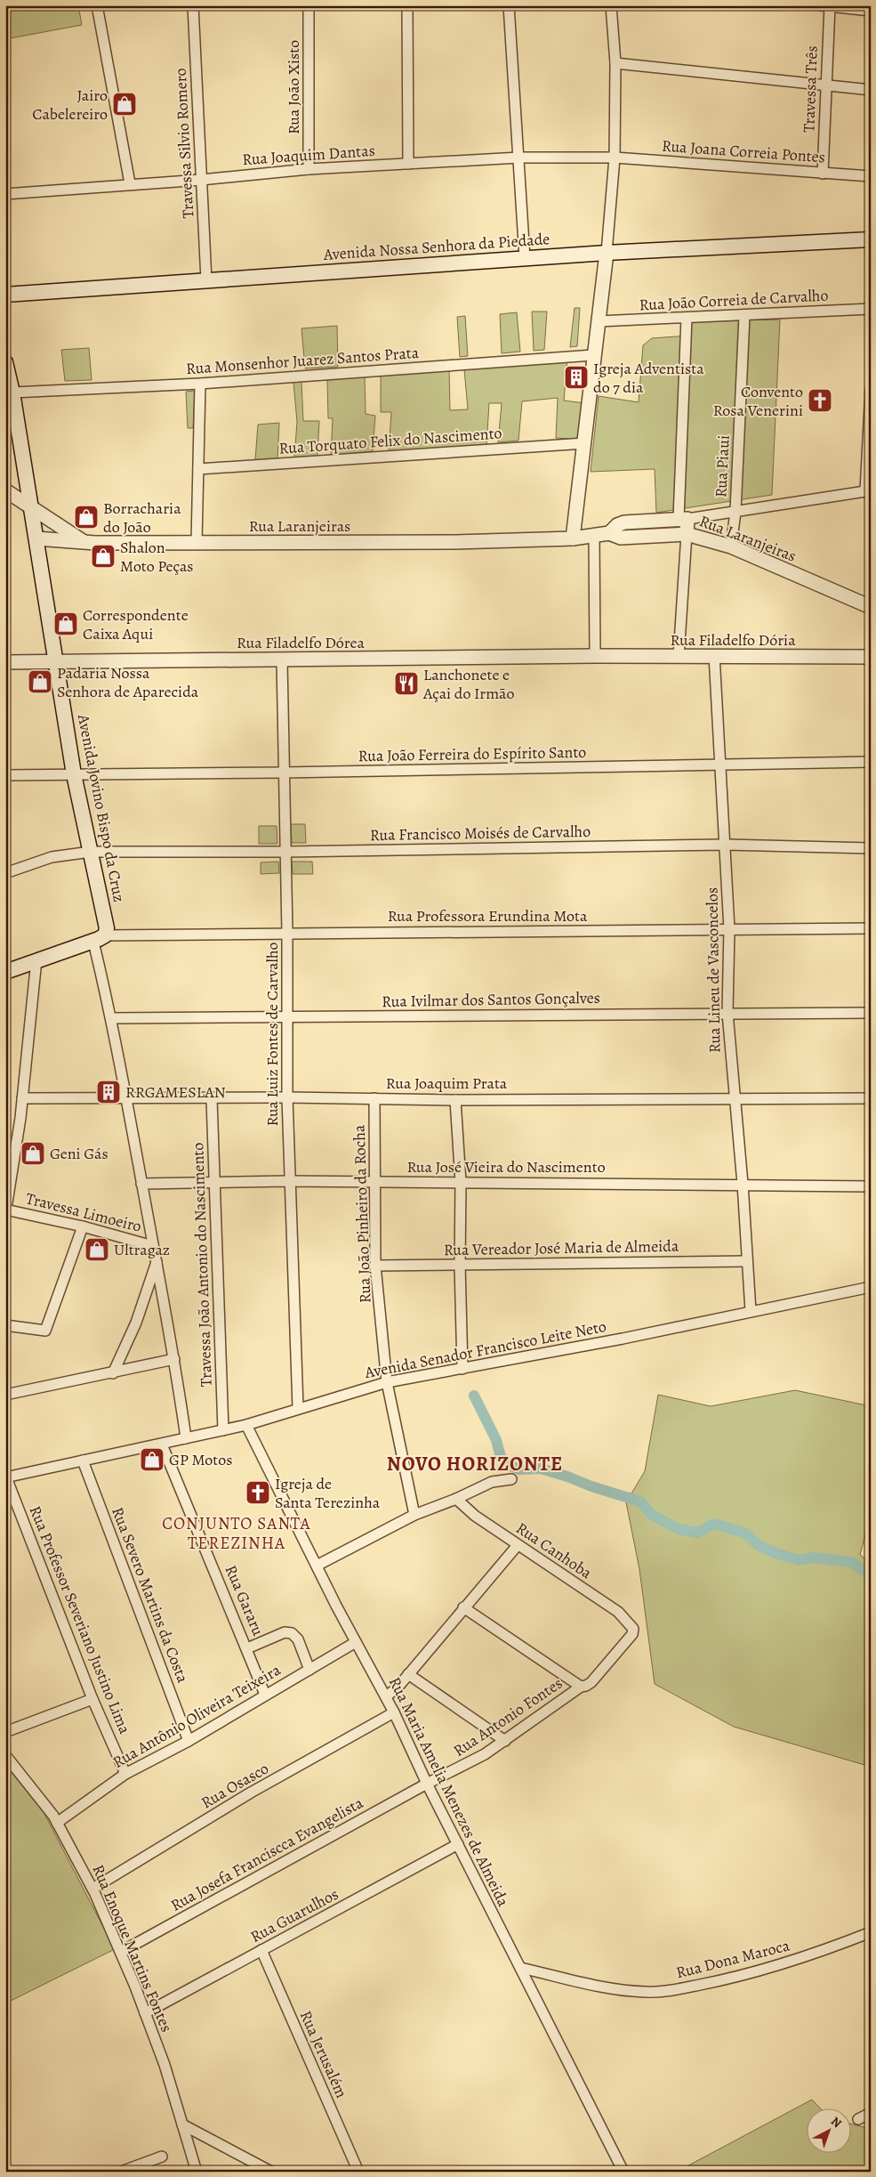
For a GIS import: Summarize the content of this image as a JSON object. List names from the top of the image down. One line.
{"streets":{"main road":["Avenida Nossa Senhora da Piedade","Avenida Jovino Bispo da Cruz"],"street":["Rua João Xisto","Travessa Três","Travessa Silvio Romero","Rua Joana Correia Pontes","Rua Joaquim Dantas","Rua João Correia de Carvalho","Rua Monsenhor Juarez Santos Prata","Rua Torquato Felix do Nascimento","Rua Piaui","Rua Laranjeiras","Rua Filadelfo Dória","Rua Filadelfo Dórea","Rua João Ferreira do Espírito Santo","Rua Francisco Moisés de Carvalho","Rua Professora Erundina Mota","Rua Lineu de Vasconcelos","Rua Ivilmar dos Santos Gonçalves","Rua Luiz Fontes de Carvalho","Rua Joaquim Prata","Rua José Vieira do Nascimento","Travessa Limoeiro","Rua João Pinheiro da Rocha","Rua Vereador José Maria de Almeida","Travessa João Antonio do Nascimento","Avenida Senador Francisco Leite Neto","Rua Canhoba","Rua Severo Martins da Costa","Rua Gararu","Rua Professor Severiano Justino Lima","Rua Antônio Oliveira Teixeira","Rua Antonio Fontes","Rua Osasco","Rua Maria Amelia Menezes de Almeida","Rua Josefa Franciscca Evangelista","Rua Guarulhos","Rua Enoque Martins Fontes","Rua Dona Maroca","Rua Jerusalém"]},"crossings":[["Rua João Xisto","Rua Joaquim Dantas"],["Travessa Três","Rua Joana Correia Pontes"],["Travessa Silvio Romero","Rua Joaquim Dantas"],["Travessa Silvio Romero","Avenida Nossa Senhora da Piedade"],["Rua Joana Correia Pontes","Rua Joaquim Dantas"],["Rua João Correia de Carvalho","Rua Piaui"],["Rua Monsenhor Juarez Santos Prata","Avenida Jovino Bispo da Cruz"],["Rua Piaui","Rua Laranjeiras"],["Rua Laranjeiras","Avenida Jovino Bispo da Cruz"],["Rua Filadelfo Dória","Rua Filadelfo Dórea"],["Rua Filadelfo Dória","Rua Lineu de Vasconcelos"],["Rua Filadelfo Dórea","Avenida Jovino Bispo da Cruz"],["Rua Filadelfo Dórea","Rua Luiz Fontes de Carvalho"],["Rua João Ferreira do Espírito Santo","Avenida Jovino Bispo da Cruz"],["Rua João Ferreira do Espírito Santo","Rua Lineu de Vasconcelos"],["Rua João Ferreira do Espírito Santo","Rua Luiz Fontes de Carvalho"],["Avenida Jovino Bispo da Cruz","Rua Francisco Moisés de Carvalho"],["Avenida Jovino Bispo da Cruz","Rua Professora Erundina Mota"],["Avenida Jovino Bispo da Cruz","Rua Ivilmar dos Santos Gonçalves"],["Avenida Jovino Bispo da Cruz","Rua Joaquim Prata"],["Avenida Jovino Bispo da Cruz","Rua José Vieira do Nascimento"],["Avenida Jovino Bispo da Cruz","Travessa Limoeiro"],["Avenida Jovino Bispo da Cruz","Avenida Senador Francisco Leite Neto"],["Rua Francisco Moisés de Carvalho","Rua Lineu de Vasconcelos"],["Rua Francisco Moisés de Carvalho","Rua Luiz Fontes de Carvalho"],["Rua Professora Erundina Mota","Rua Lineu de Vasconcelos"],["Rua Professora Erundina Mota","Rua Luiz Fontes de Carvalho"],["Rua Lineu de Vasconcelos","Rua Ivilmar dos Santos Gonçalves"],["Rua Lineu de Vasconcelos","Rua Joaquim Prata"],["Rua Lineu de Vasconcelos","Rua José Vieira do Nascimento"],["Rua Lineu de Vasconcelos","Rua Vereador José Maria de Almeida"],["Rua Lineu de Vasconcelos","Avenida Senador Francisco Leite Neto"],["Rua Ivilmar dos Santos Gonçalves","Rua Luiz Fontes de Carvalho"],["Rua Luiz Fontes de Carvalho","Rua Joaquim Prata"],["Rua Luiz Fontes de Carvalho","Rua José Vieira do Nascimento"],["Rua Luiz Fontes de Carvalho","Avenida Senador Francisco Leite Neto"],["Rua Joaquim Prata","Rua João Pinheiro da Rocha"],["Rua Joaquim Prata","Travessa João Antonio do Nascimento"],["Rua José Vieira do Nascimento","Rua João Pinheiro da Rocha"],["Rua José Vieira do Nascimento","Travessa João Antonio do Nascimento"],["Rua João Pinheiro da Rocha","Rua Vereador José Maria de Almeida"],["Rua João Pinheiro da Rocha","Avenida Senador Francisco Leite Neto"],["Travessa João Antonio do Nascimento","Avenida Senador Francisco Leite Neto"],["Avenida Senador Francisco Leite Neto","Rua Severo Martins da Costa"],["Avenida Senador Francisco Leite Neto","Rua Gararu"],["Avenida Senador Francisco Leite Neto","Rua Professor Severiano Justino Lima"],["Avenida Senador Francisco Leite Neto","Rua Maria Amelia Menezes de Almeida"],["Rua Canhoba","Rua Antonio Fontes"],["Rua Severo Martins da Costa","Rua Antônio Oliveira Teixeira"],["Rua Gararu","Rua Antônio Oliveira Teixeira"],["Rua Professor Severiano Justino Lima","Rua Antônio Oliveira Teixeira"],["Rua Antônio Oliveira Teixeira","Rua Maria Amelia Menezes de Almeida"],["Rua Antônio Oliveira Teixeira","Rua Enoque Martins Fontes"],["Rua Antonio Fontes","Rua Maria Amelia Menezes de Almeida"],["Rua Antonio Fontes","Rua Josefa Franciscca Evangelista"],["Rua Osasco","Rua Maria Amelia Menezes de Almeida"],["Rua Osasco","Rua Enoque Martins Fontes"],["Rua Maria Amelia Menezes de Almeida","Rua Josefa Franciscca Evangelista"],["Rua Maria Amelia Menezes de Almeida","Rua Guarulhos"],["Rua Maria Amelia Menezes de Almeida","Rua Dona Maroca"],["Rua Josefa Franciscca Evangelista","Rua Enoque Martins Fontes"],["Rua Guarulhos","Rua Enoque Martins Fontes"],["Rua Guarulhos","Rua Jerusalém"]],"districts":["NOVO HORIZONTE","CONJUNTO SANTA TEREZINHA"],"places":{"shop":["Jairo Cabelereiro","Borracharia do João","Shalon Moto Peças","Correspondente Caixa Aqui","Padaria Nossa Senhora de Aparecida","Geni Gás","Ultragaz","GP Motos"],"building":["Igreja Adventista do 7 dia","RRGAMESLAN"],"church":["Convento Rosa Venerini","Igreja de Santa Terezinha"],"restaurant":["Lanchonete e Açai do Irmão"]},"north":"top right"}
